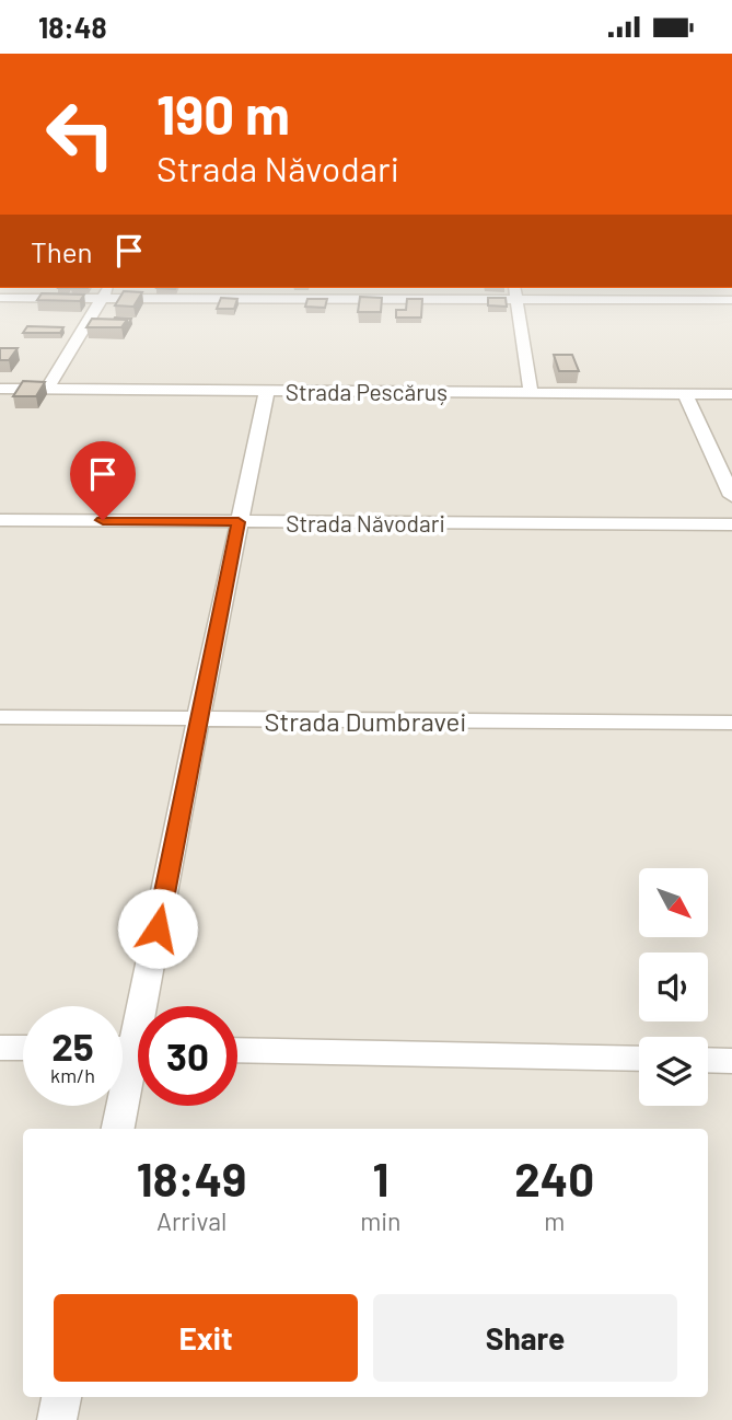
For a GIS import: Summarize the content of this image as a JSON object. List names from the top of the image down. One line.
{"streets":{"street":["Strada Pescăruș","Strada Năvodari","Strada Dumbravei"]},"north":"bottom right","page":{"status":"18:48","turn":["190 m","Strada Năvodari"],"then":"Then","speed":"25 km/h","limit":"30","eta":["18:49","Arrival","1","min","240","m"],"buttons":["Exit","Share"]}}
